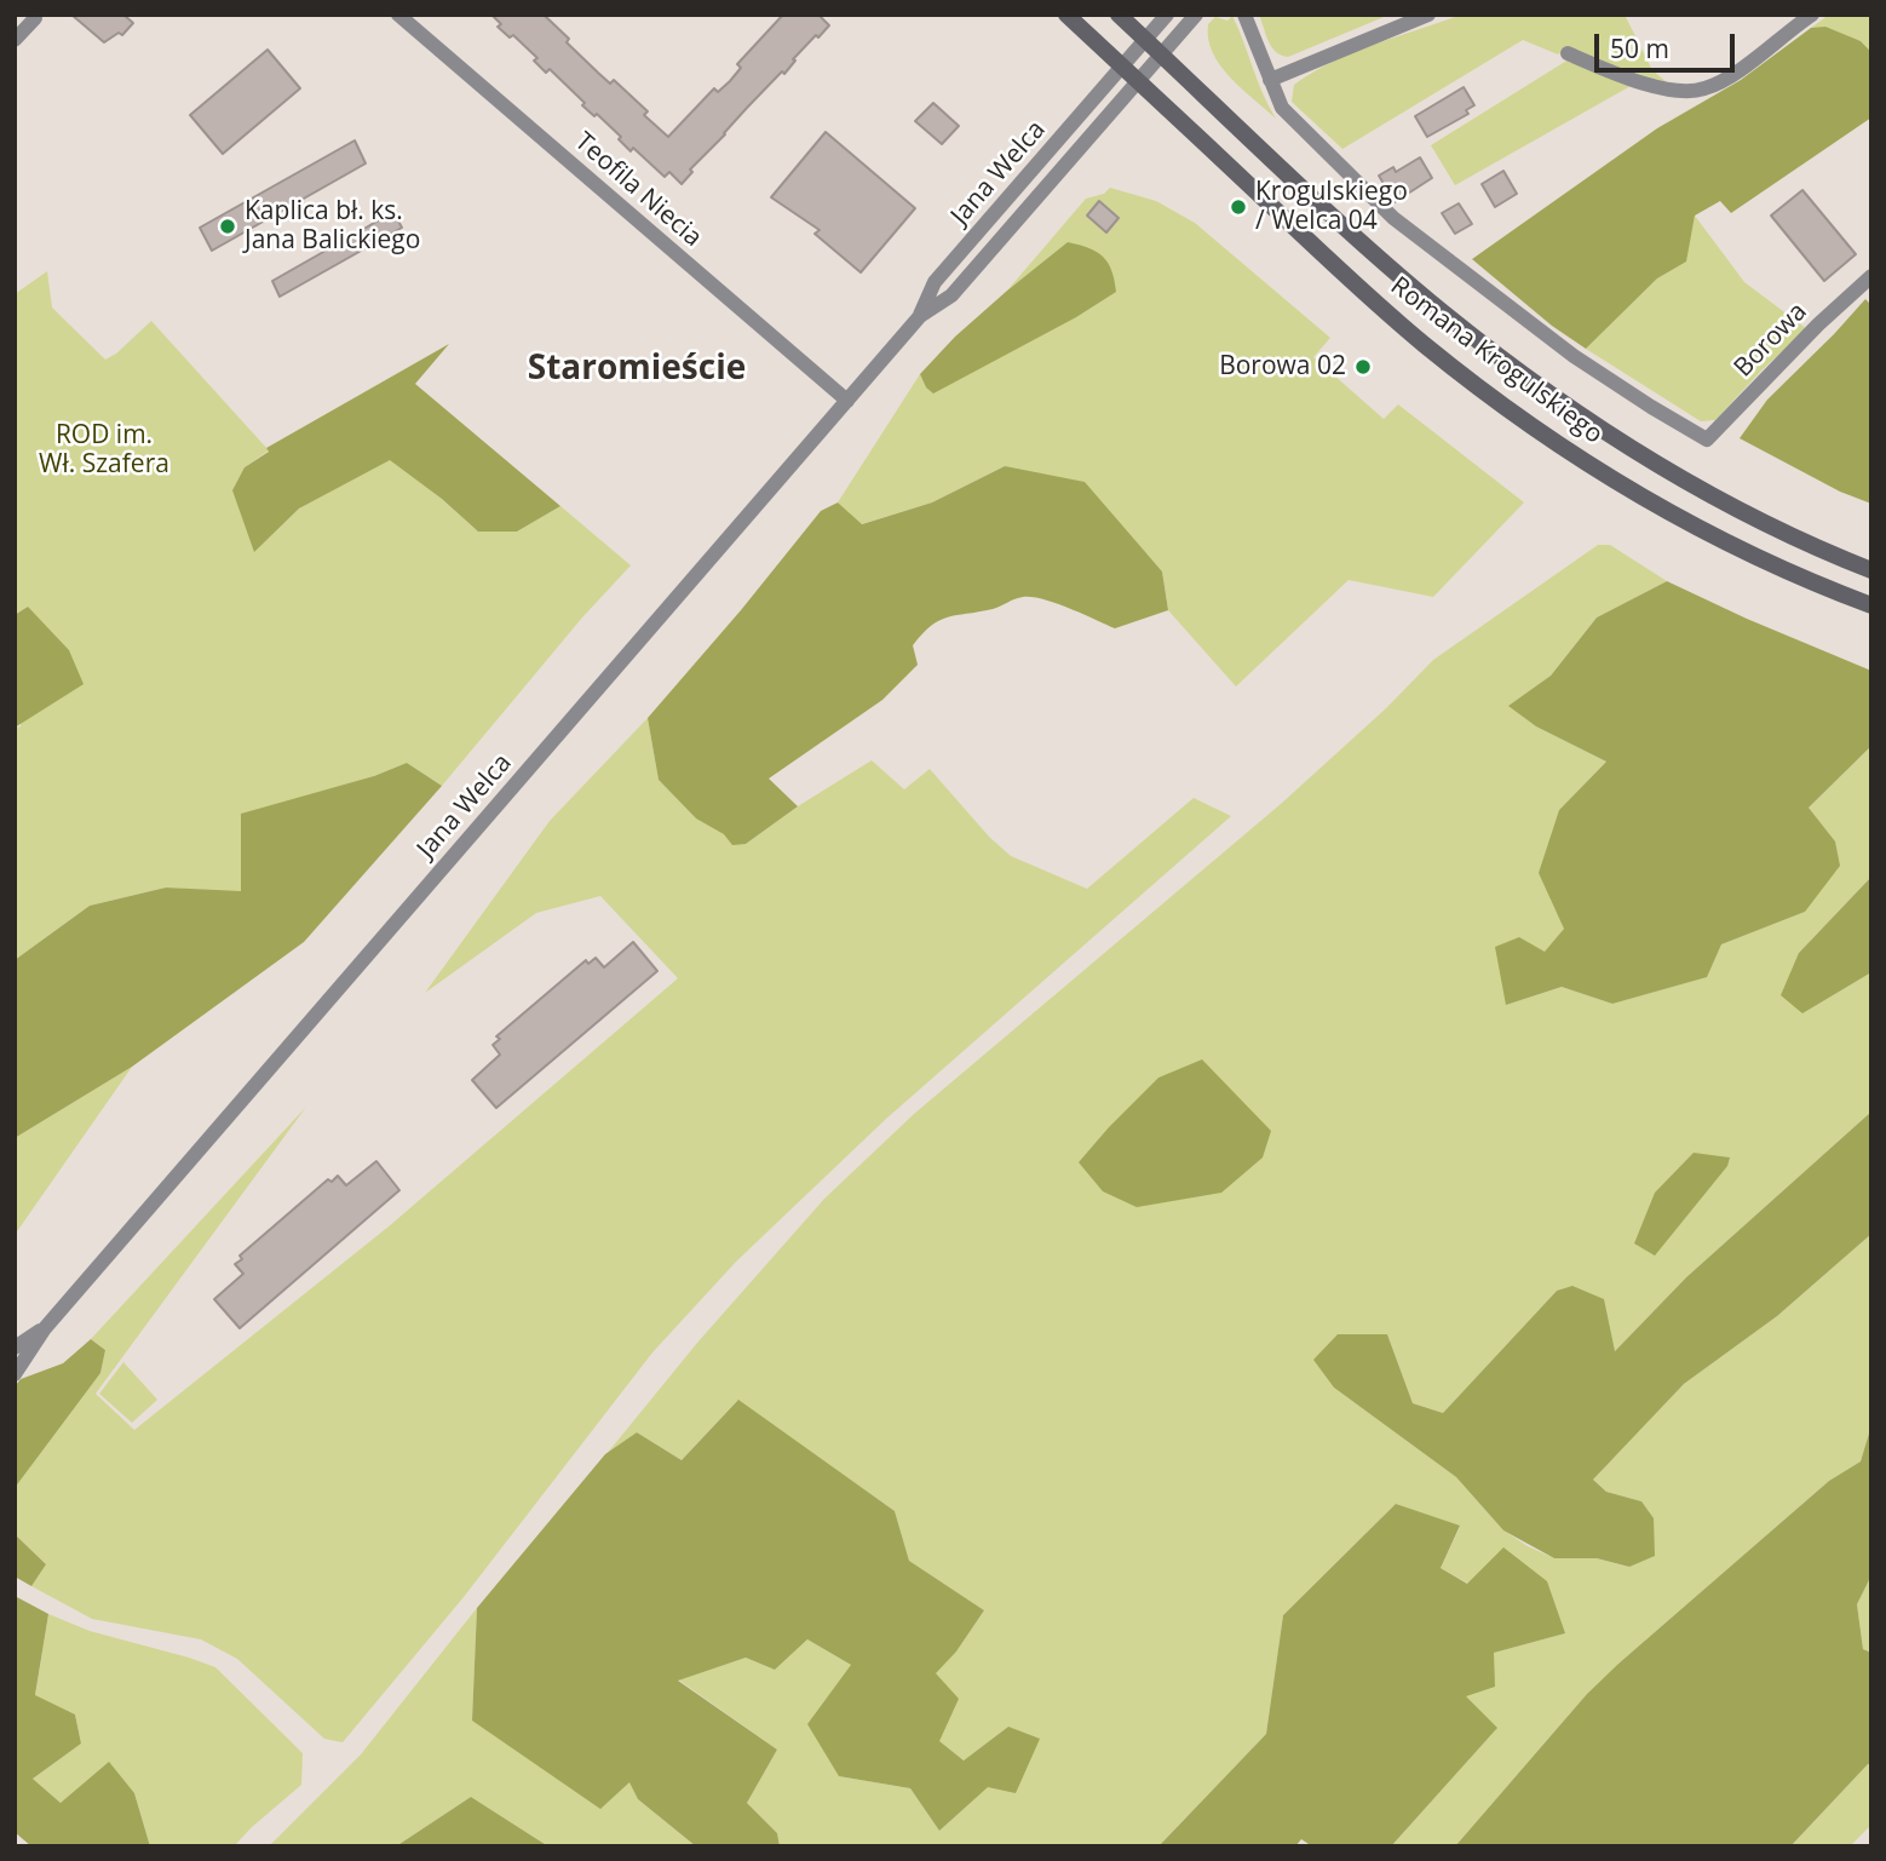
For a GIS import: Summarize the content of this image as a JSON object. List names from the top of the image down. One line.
{"streets":{"main road":["Romana Krogulskiego"],"street":["Jana Welca","Teofila Niecia","Borowa"]},"crossings":[["Jana Welca","Teofila Niecia"],["Jana Welca","Romana Krogulskiego"]],"districts":["Staromieście"],"parks":["ROD im. Wł. Szafera"],"places":["Krogulskiego / Welca 04","Kaplica bł. ks. Jana Balickiego","Borowa 02"],"scale_bar":"50 m"}
